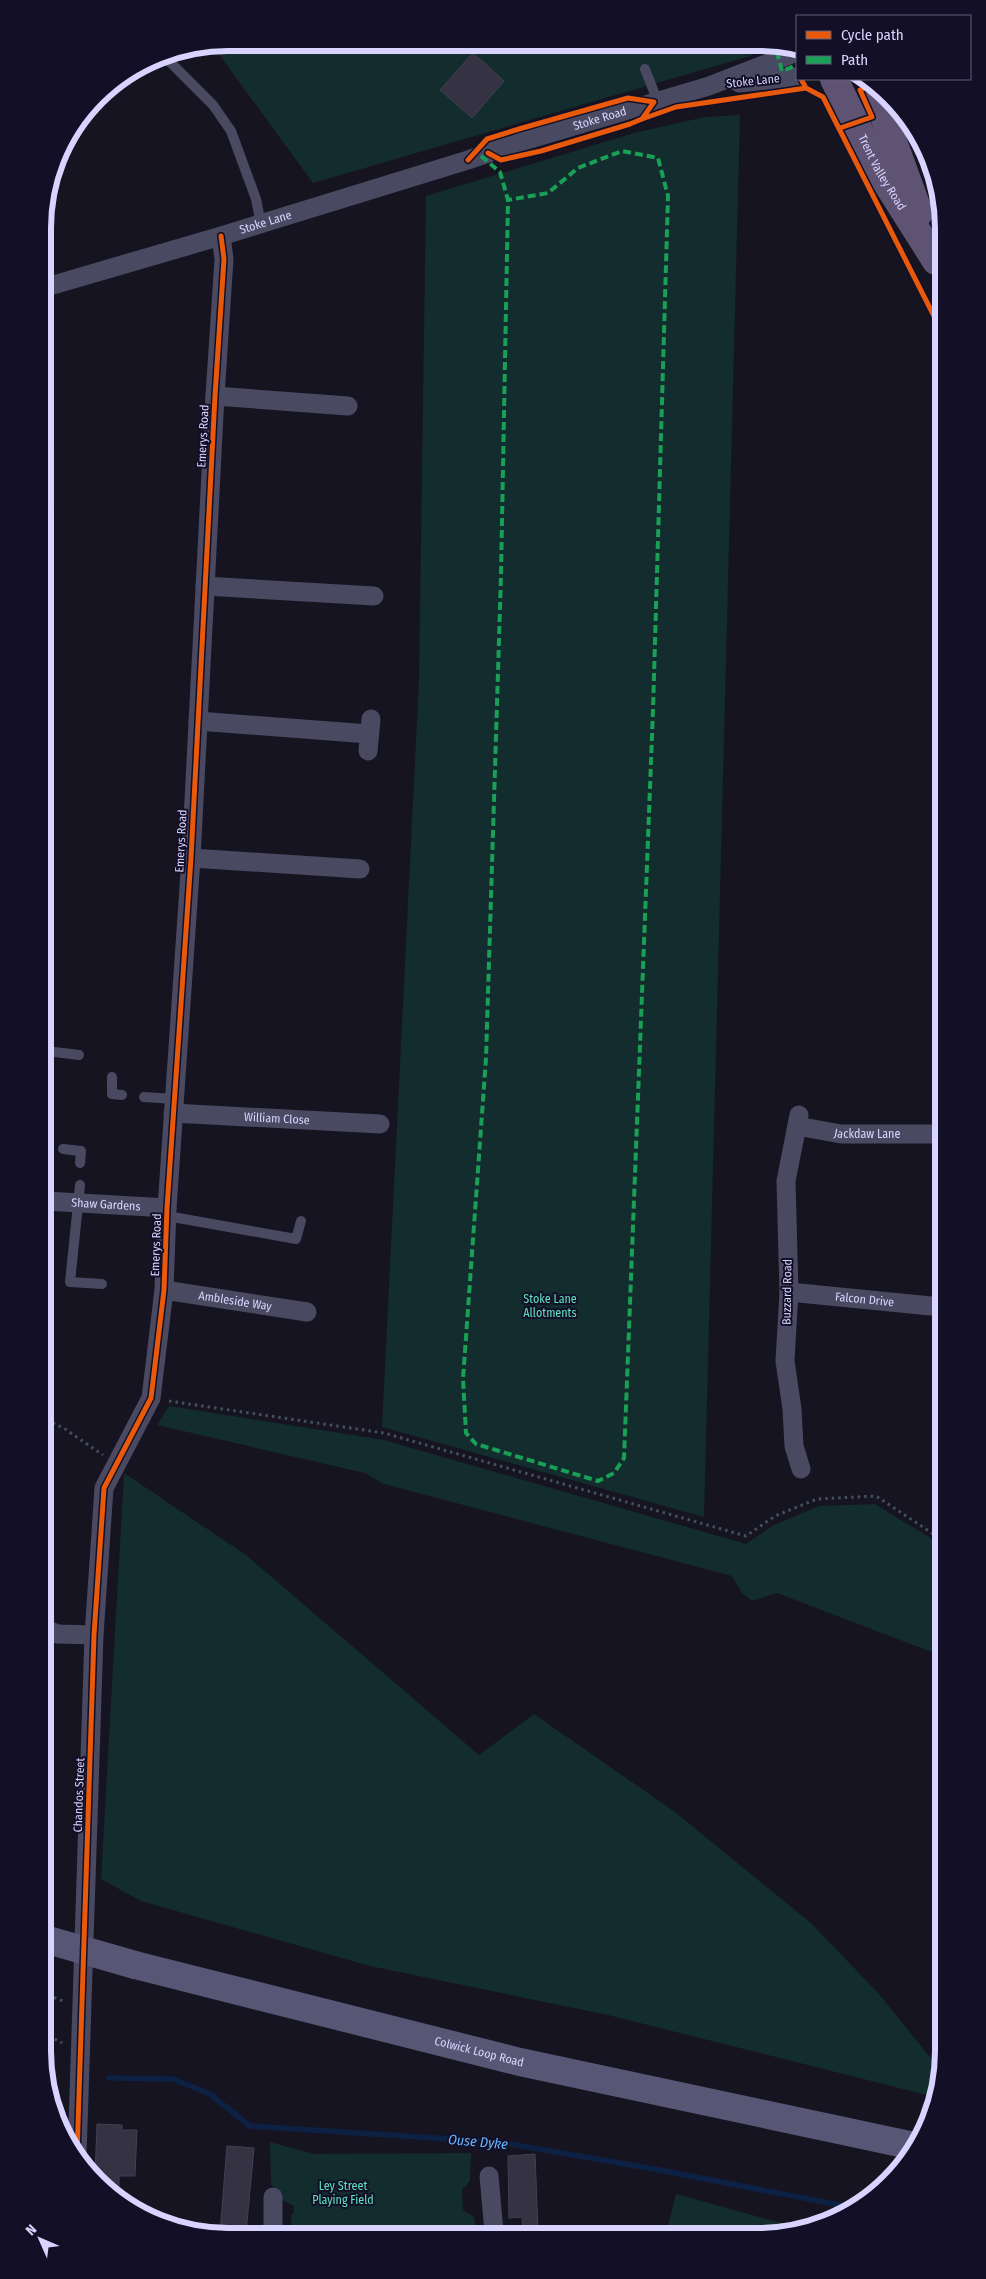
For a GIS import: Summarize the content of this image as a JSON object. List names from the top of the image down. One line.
{"streets":{"main road":["Trent Valley Road","Colwick Loop Road"],"street":["Stoke Lane","Stoke Road","Emerys Road","William Close","Jackdaw Lane","Shaw Gardens","Buzzard Road","Falcon Drive","Ambleside Way","Chandos Street"]},"crossings":[["Stoke Lane","Stoke Road"],["Stoke Lane","Emerys Road"],["Emerys Road","William Close"],["Emerys Road","Shaw Gardens"],["Emerys Road","Ambleside Way"],["Emerys Road","Chandos Street"],["Jackdaw Lane","Buzzard Road"],["Buzzard Road","Falcon Drive"]],"water":["Ouse Dyke"],"parks":["Stoke Lane Allotments","Ley Street Playing Field"],"legend":["Cycle path","Path"],"north":"top left"}
